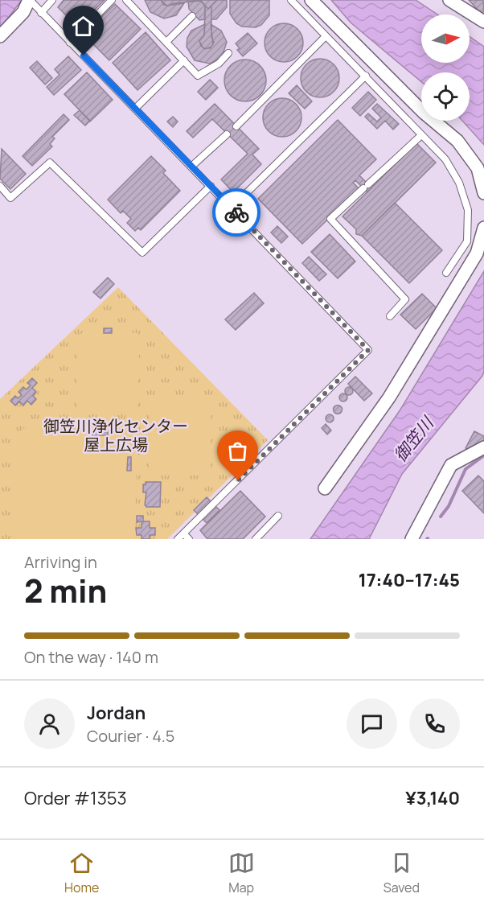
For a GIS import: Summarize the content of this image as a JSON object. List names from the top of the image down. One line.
{"water":["御笠川"],"parks":["御笠川浄化センター 屋上広場"],"north":"right","page":{"heading":["2 min","Arriving in","17:40–17:45"],"panel":["Jordan","Courier · 4.5","Order #1353","¥3,140"],"bar":"On the way · 140 m","tabs":["Home","Map","Saved"]}}
